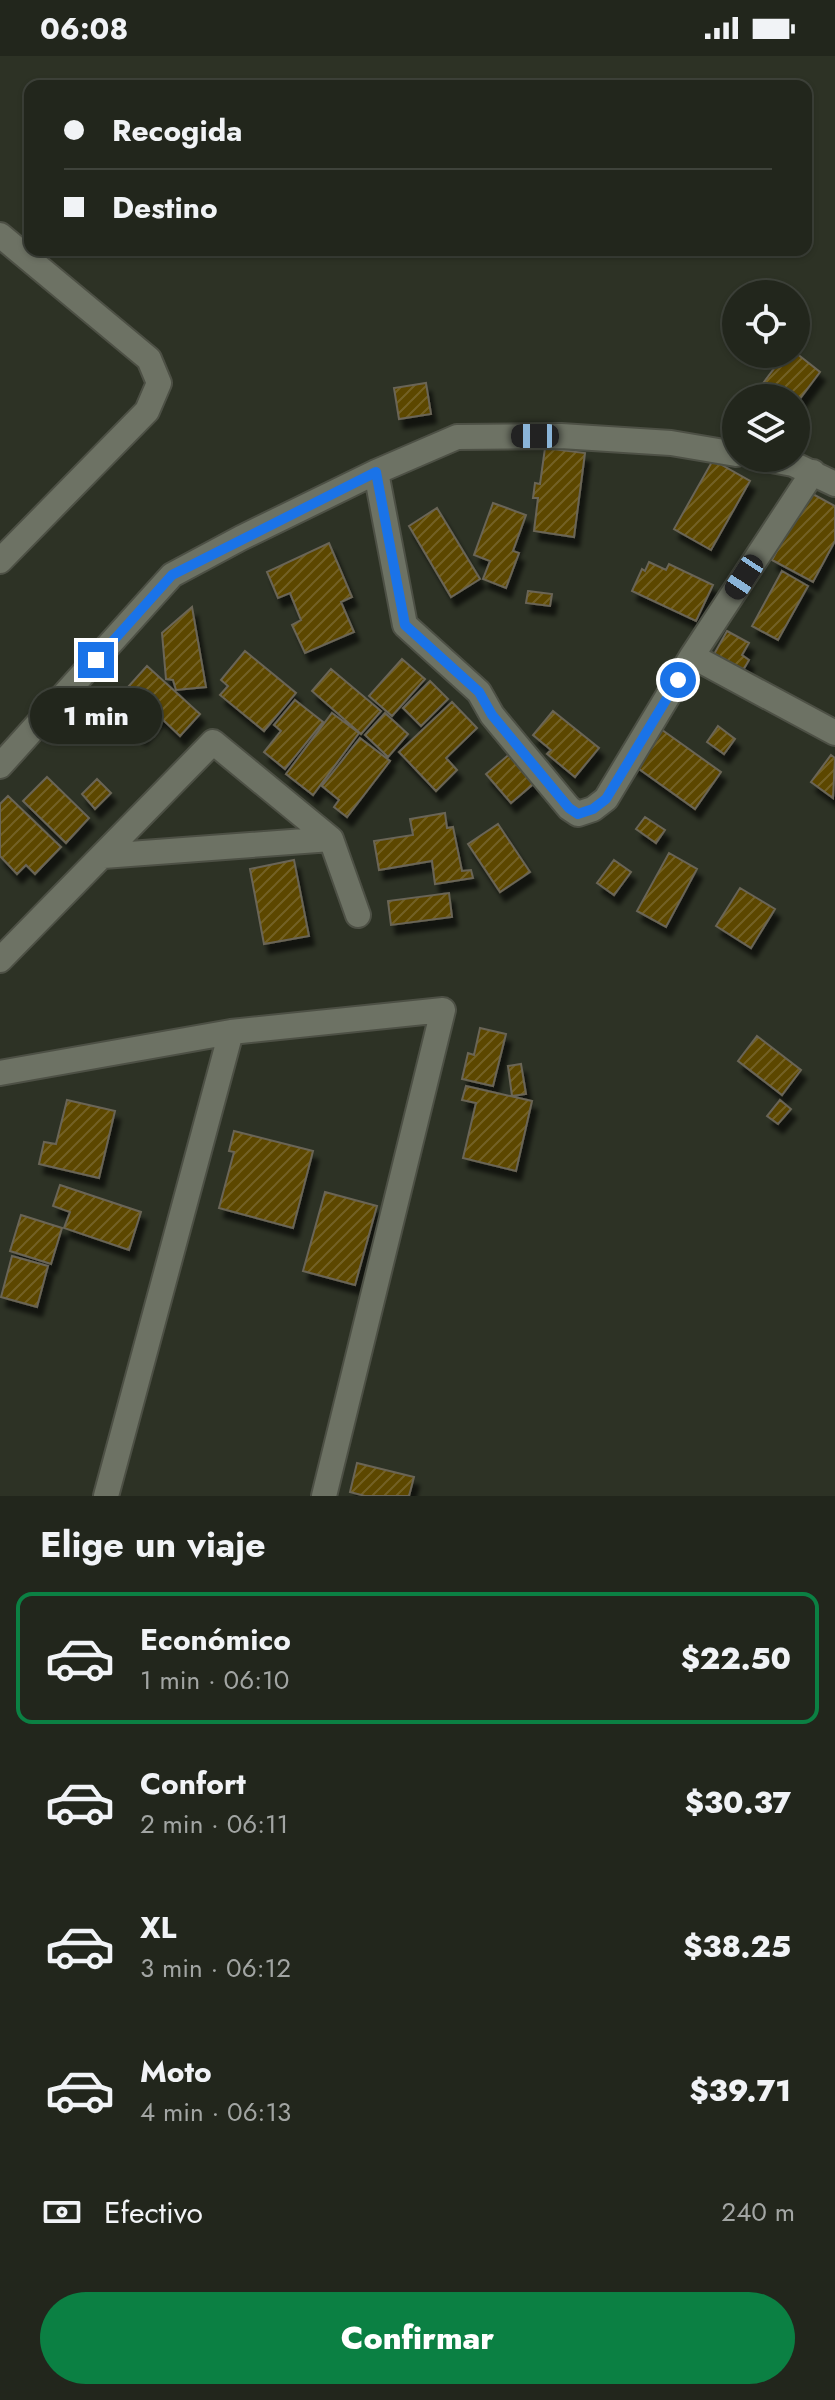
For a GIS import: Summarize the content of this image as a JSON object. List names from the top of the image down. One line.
{"page":{"status":"06:08","banner":["Recogida","Destino"],"bubble":"1 min","heading":"Elige un viaje","list":[{"name":"Económico","note":"1 min · 06:10","value":"$22.50"},{"name":"Confort","note":"2 min · 06:11","value":"$30.37"},{"name":"XL","note":"3 min · 06:12","value":"$38.25"},{"name":"Moto","note":"4 min · 06:13","value":"$39.71"}],"pay":["Efectivo","240 m"],"buttons":"Confirmar"}}
